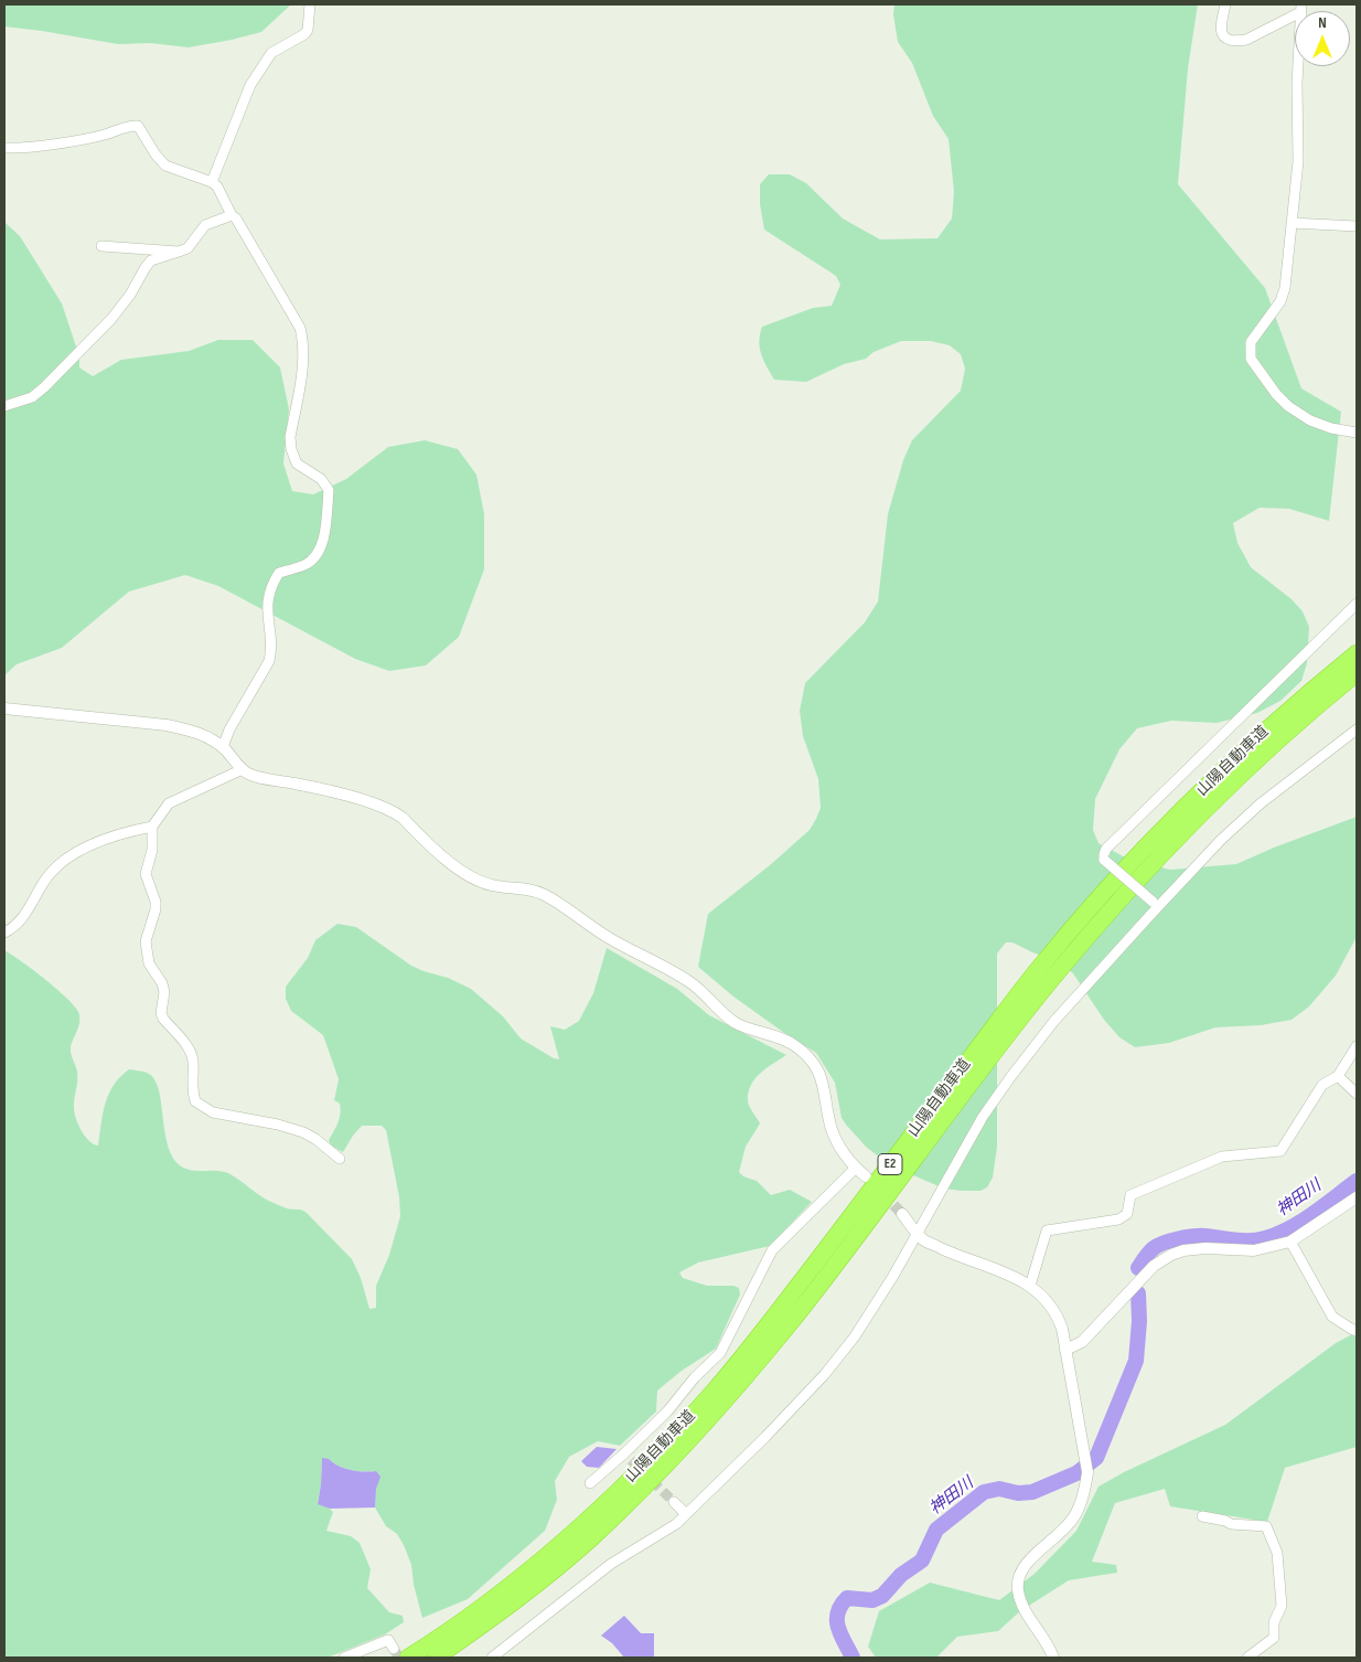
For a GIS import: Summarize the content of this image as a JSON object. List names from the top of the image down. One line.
{"streets":{"highway":["山陽自動車道","E2"]},"water":["神田川"],"north":"top"}
